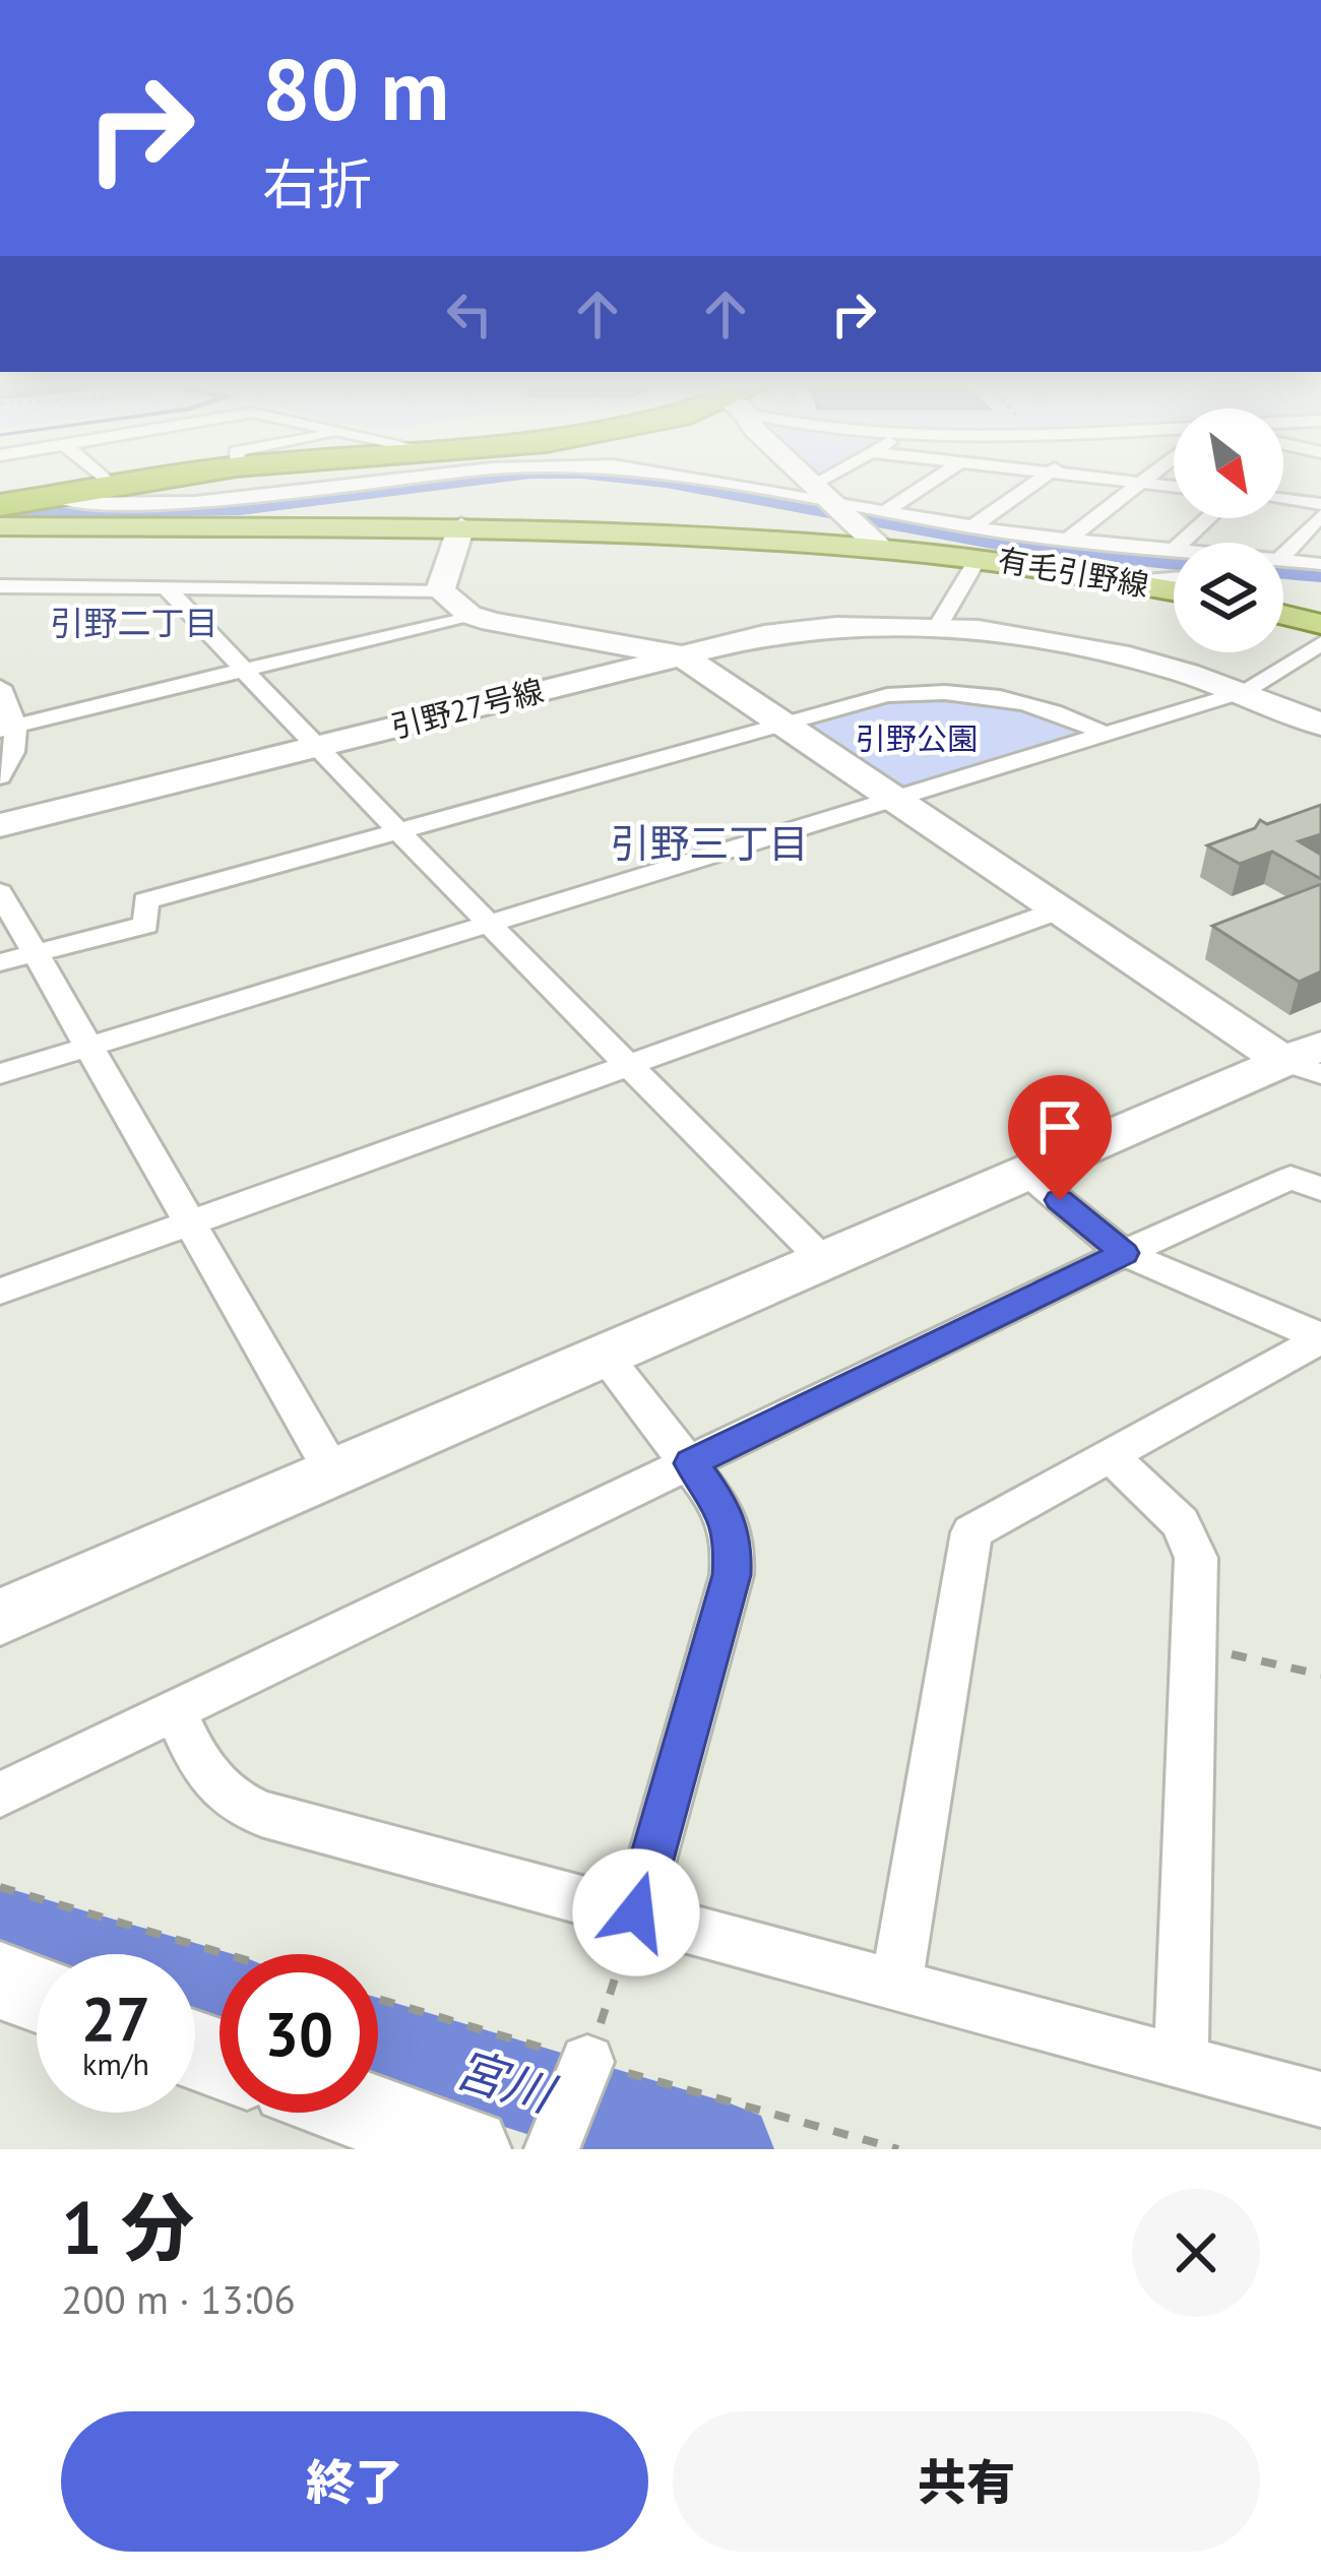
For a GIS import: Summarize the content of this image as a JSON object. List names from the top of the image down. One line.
{"streets":{"main road":["有毛引野線"],"street":["引野27号線"]},"districts":["引野二丁目","引野三丁目"],"water":["宮川"],"parks":["引野公園"],"north":"bottom right","page":{"turn":["80 m","右折"],"speed":"27 km/h","limit":"30","heading":["1 分","200 m · 13:06"],"buttons":["終了","共有"]}}
